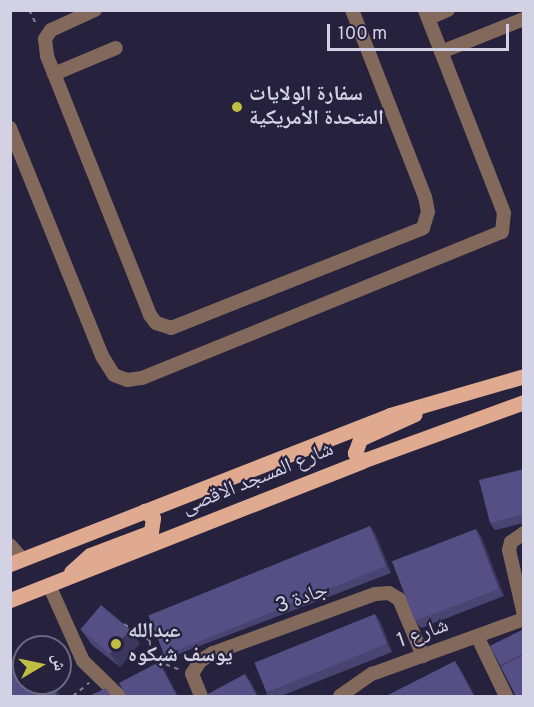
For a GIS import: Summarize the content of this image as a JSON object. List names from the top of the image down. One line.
{"streets":{"main road":["شارع المسجد الاقصى"],"street":["جادة 3","شارع 1"]},"crossings":[["جادة 3","شارع 1"]],"places":["سفارة الولايات المتحدة الأمريكية","عبدالله يوسف شبكوه"],"scale_bar":"100 m","north":"right"}
